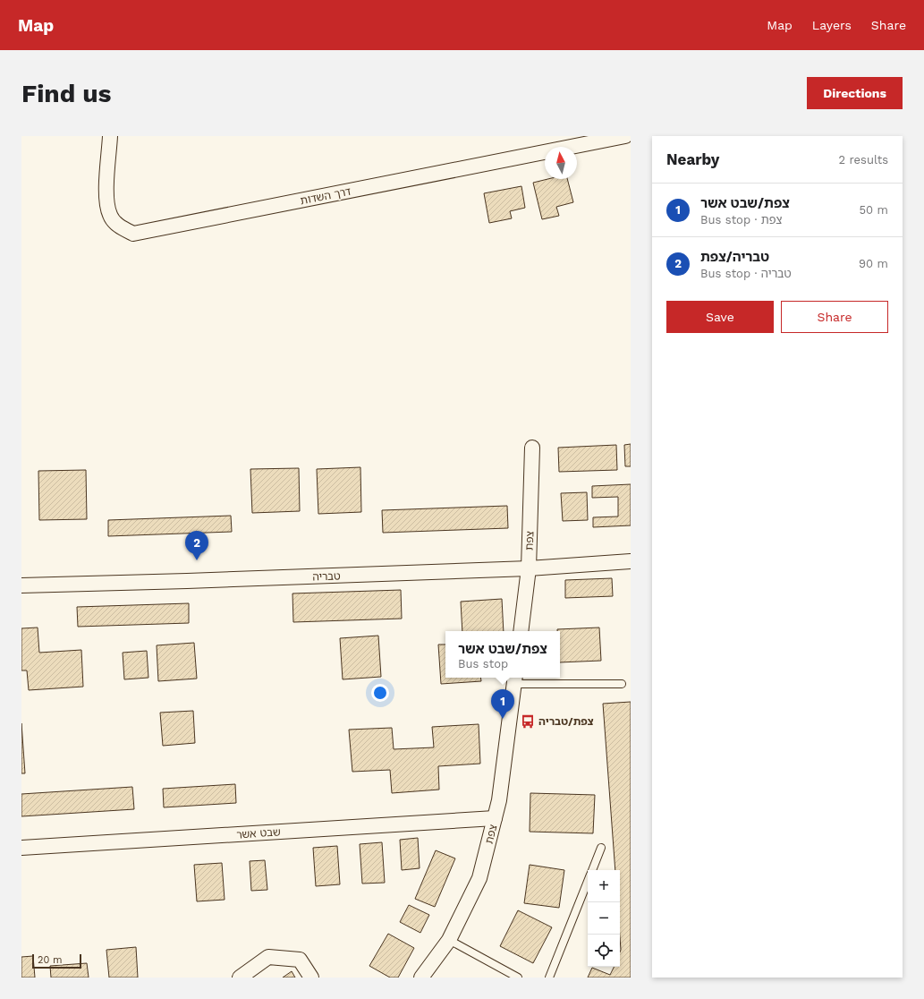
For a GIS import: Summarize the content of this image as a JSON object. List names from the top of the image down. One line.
{"streets":{"street":["דרך השדות","צפת","טבריה","שבט אשר"]},"crossings":[["צפת","טבריה"],["צפת","שבט אשר"]],"places":{"bus stop":["צפת/טבריה"]},"scale_bar":"20 m","north":"top","page":{"header":"Map","nav":["Map","Layers","Share"],"buttons":["Directions",["Save","Share"]],"title":"Find us","heading":["Nearby","2 results"],"list":[{"mark":"1","name":"צפת/שבט אשר","note":"Bus stop · צפת","value":"50 m"},{"mark":"2","name":"טבריה/צפת","note":"Bus stop · טבריה","value":"90 m"}],"pins":["2","1"],"popup":["צפת/שבט אשר","Bus stop"],"map_buttons":["+","−"],"scale":"20 m"}}
